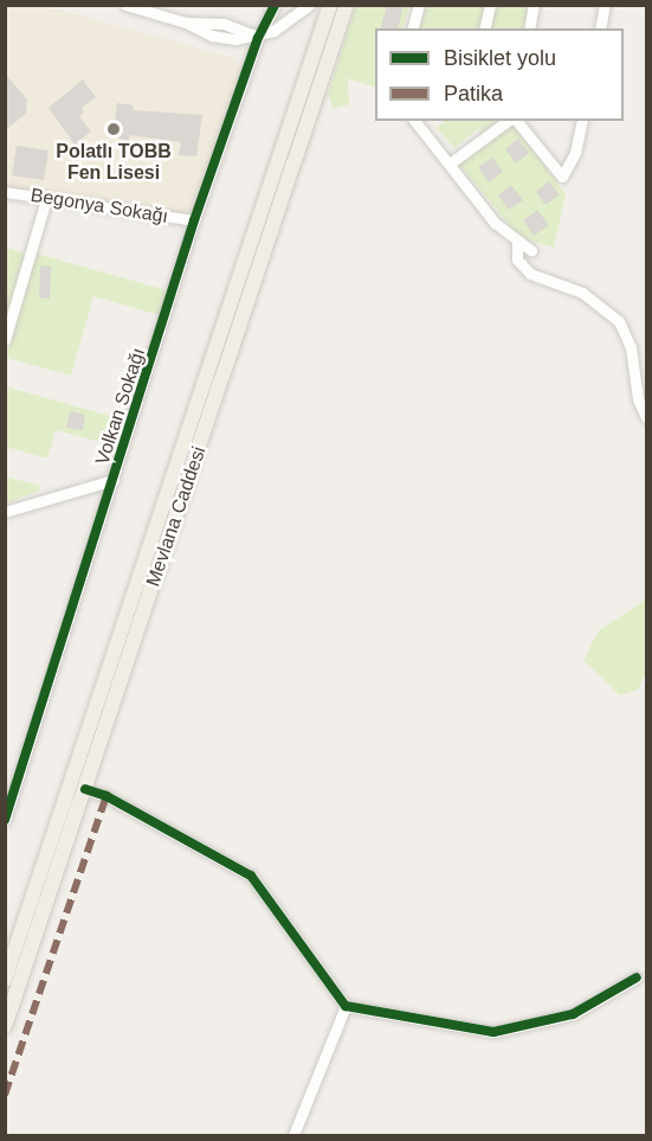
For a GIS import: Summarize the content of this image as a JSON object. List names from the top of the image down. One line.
{"streets":{"main road":["Mevlana Caddesi"],"street":["Begonya Sokağı","Volkan Sokağı"]},"crossings":[["Begonya Sokağı","Volkan Sokağı"]],"places":["Polatlı TOBB Fen Lisesi"],"legend":["Bisiklet yolu","Patika"]}
